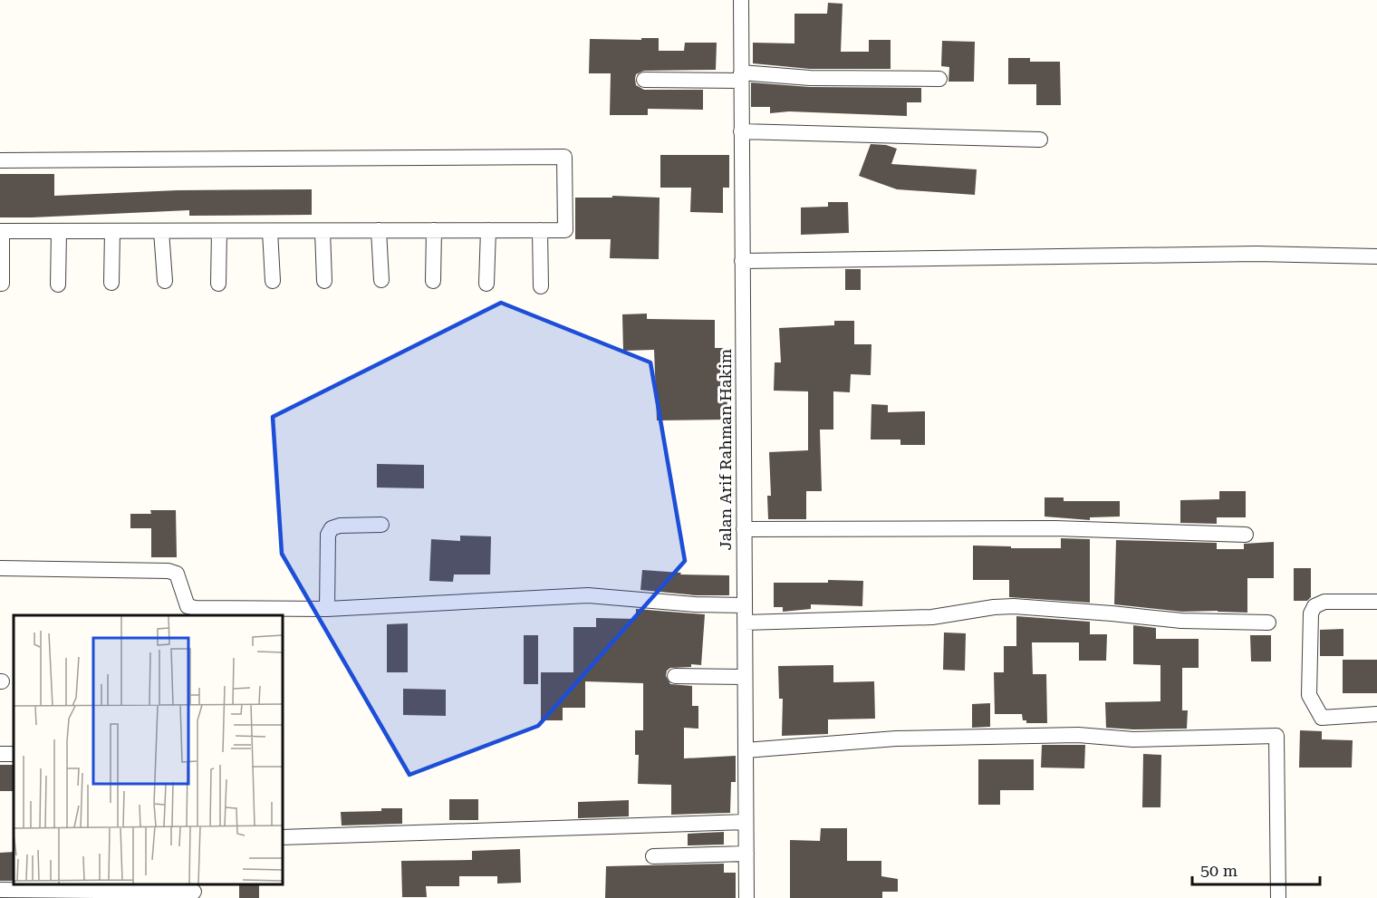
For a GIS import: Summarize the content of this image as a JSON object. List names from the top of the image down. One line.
{"streets":{"street":["Jalan Arif Rahman Hakim"]},"scale_bar":"50 m"}
